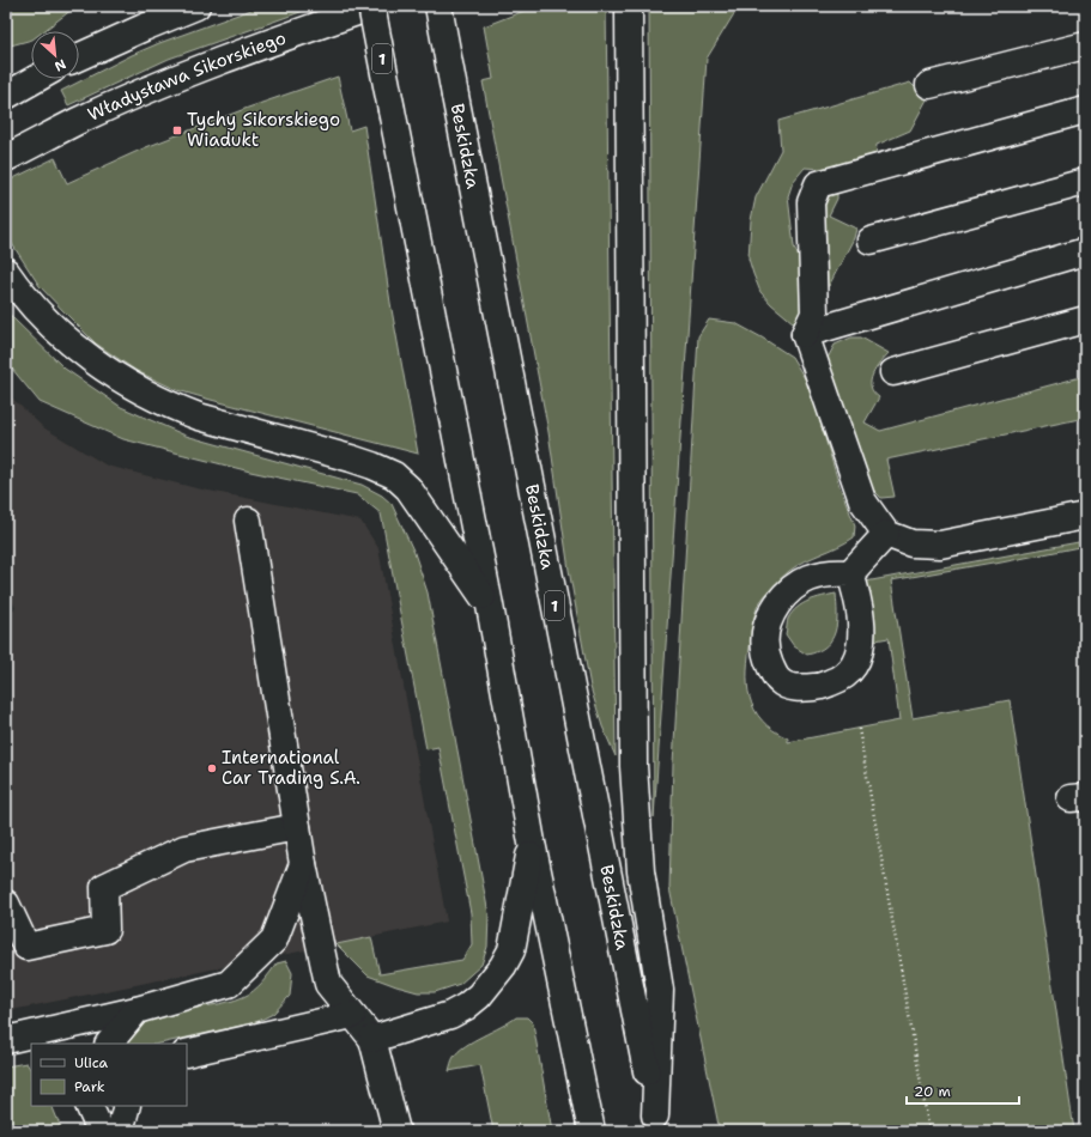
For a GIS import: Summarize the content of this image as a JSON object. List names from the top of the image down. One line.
{"streets":{"main road":["1","Władysława Sikorskiego","Beskidzka"]},"crossings":[["1","Władysława Sikorskiego"]],"places":{"transit":["Tychy Sikorskiego Wiadukt"],"other":["International Car Trading S.A."]},"legend":["Ulica","Park"],"scale_bar":"20 m","north":"bottom right"}
